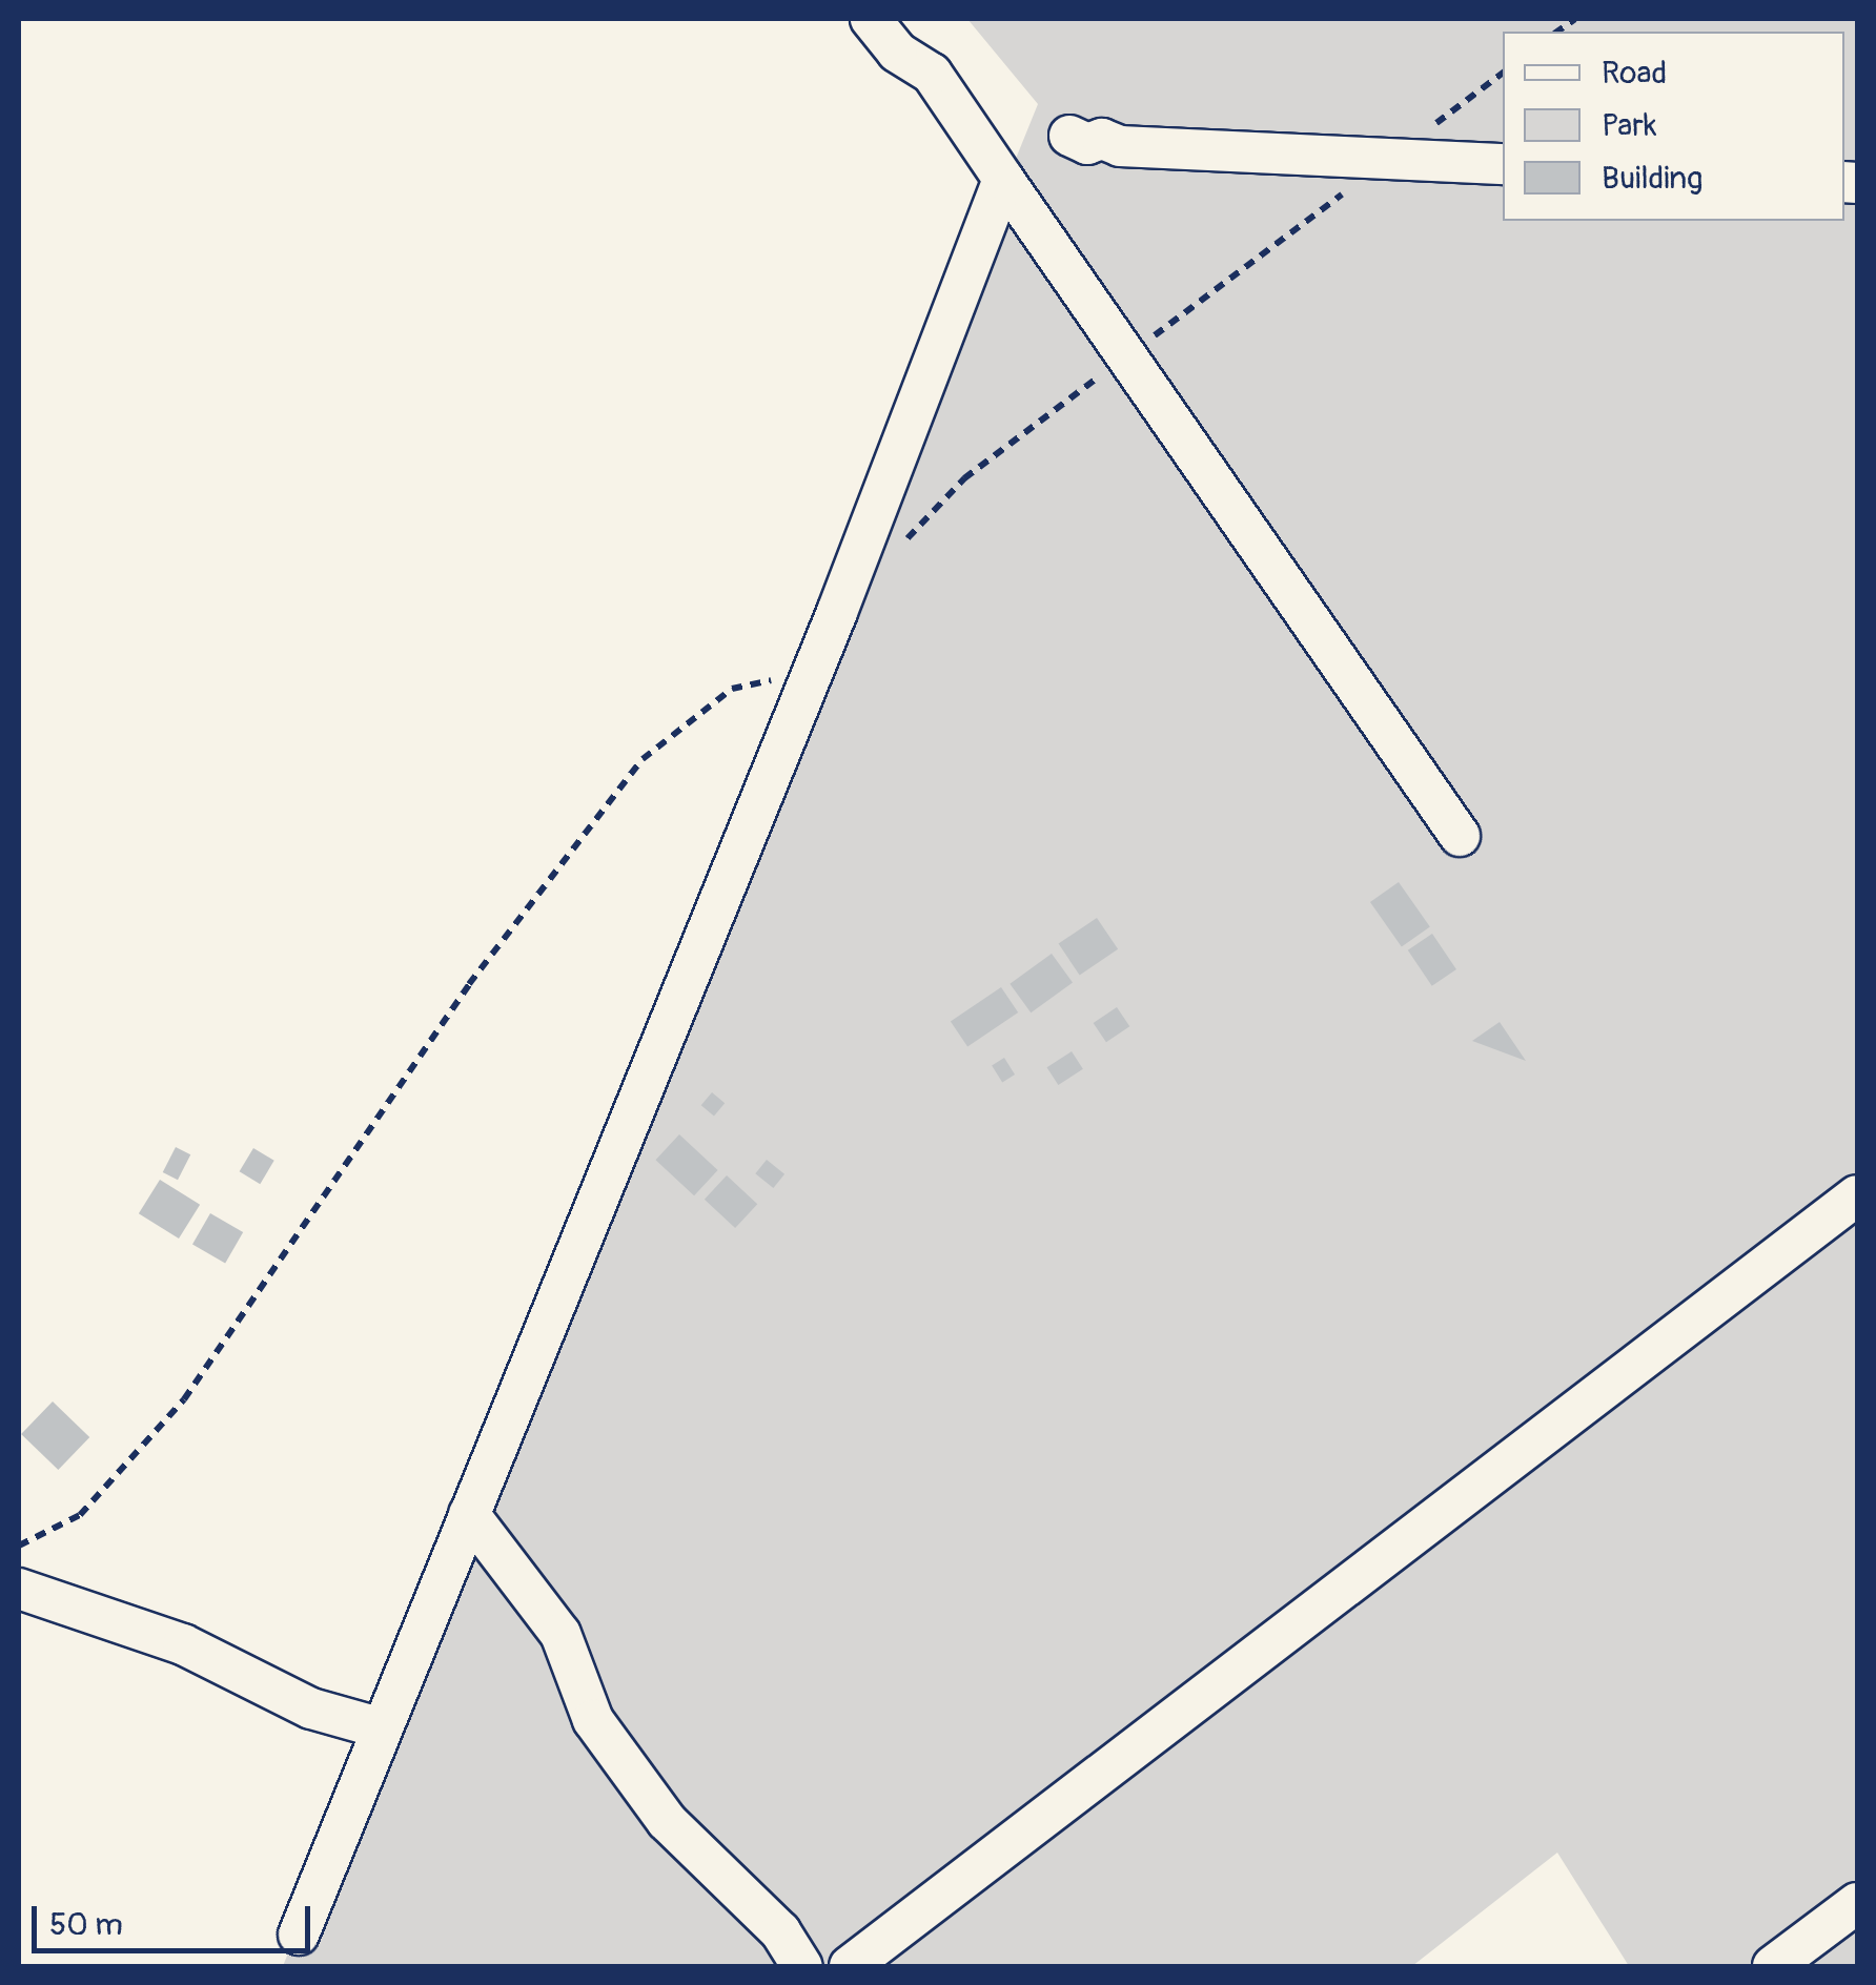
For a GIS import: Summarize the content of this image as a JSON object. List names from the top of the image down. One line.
{"legend":["Road","Park","Building"],"scale_bar":"50 m"}
